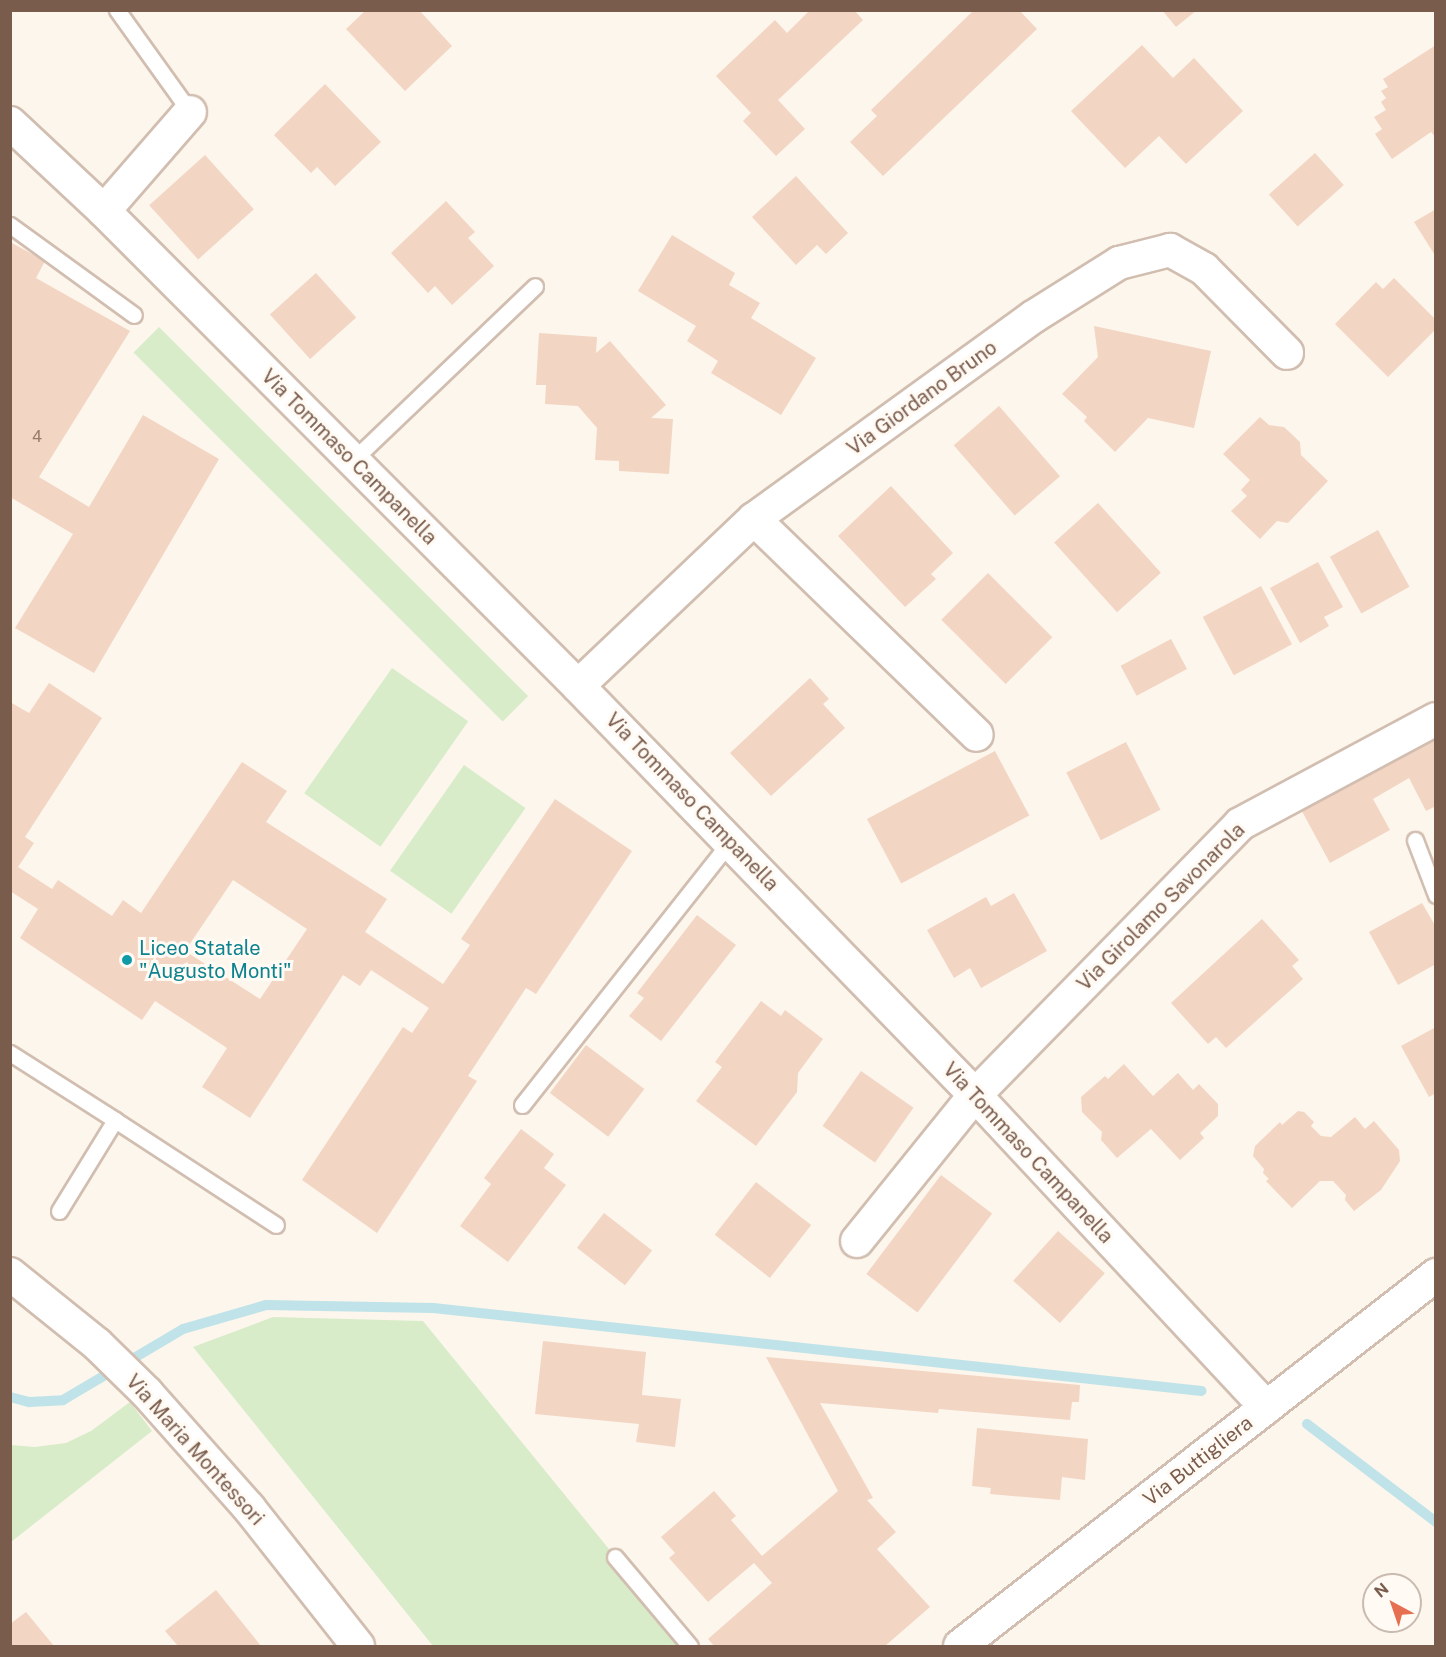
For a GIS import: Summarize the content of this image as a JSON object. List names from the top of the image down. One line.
{"streets":{"street":["Via Giordano Bruno","Via Tommaso Campanella","Via Girolamo Savonarola","Via Maria Montessori","Via Buttigliera"]},"crossings":[["Via Giordano Bruno","Via Tommaso Campanella"],["Via Tommaso Campanella","Via Girolamo Savonarola"],["Via Tommaso Campanella","Via Buttigliera"]],"places":["Liceo Statale \"Augusto Monti\""],"house_numbers":["4"],"north":"top left"}
